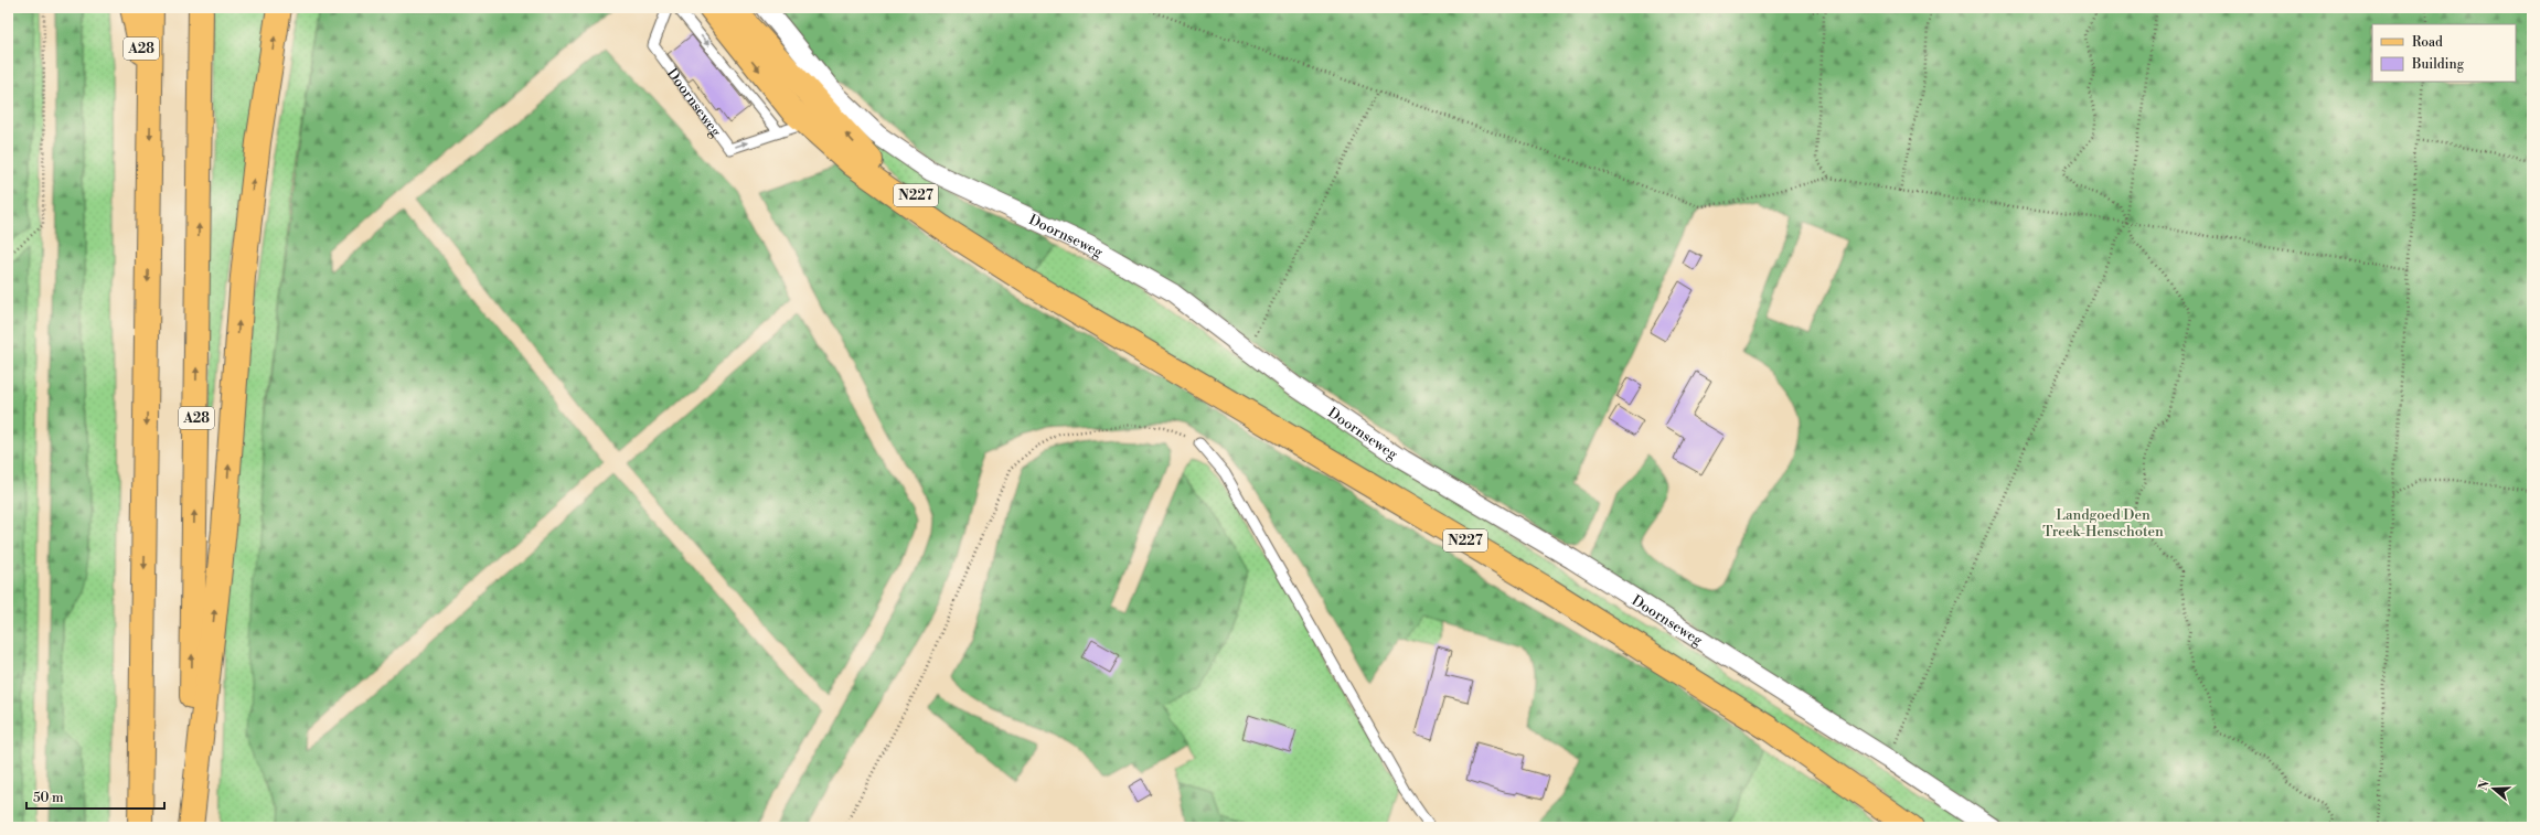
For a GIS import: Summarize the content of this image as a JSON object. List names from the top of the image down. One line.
{"streets":{"main road":["A28","N227"],"street":["Doornseweg"]},"crossings":[["Doornseweg","N227"]],"parks":["Landgoed Den Treek-Henschoten"],"legend":["Road","Building"],"scale_bar":"50 m","north":"left"}
